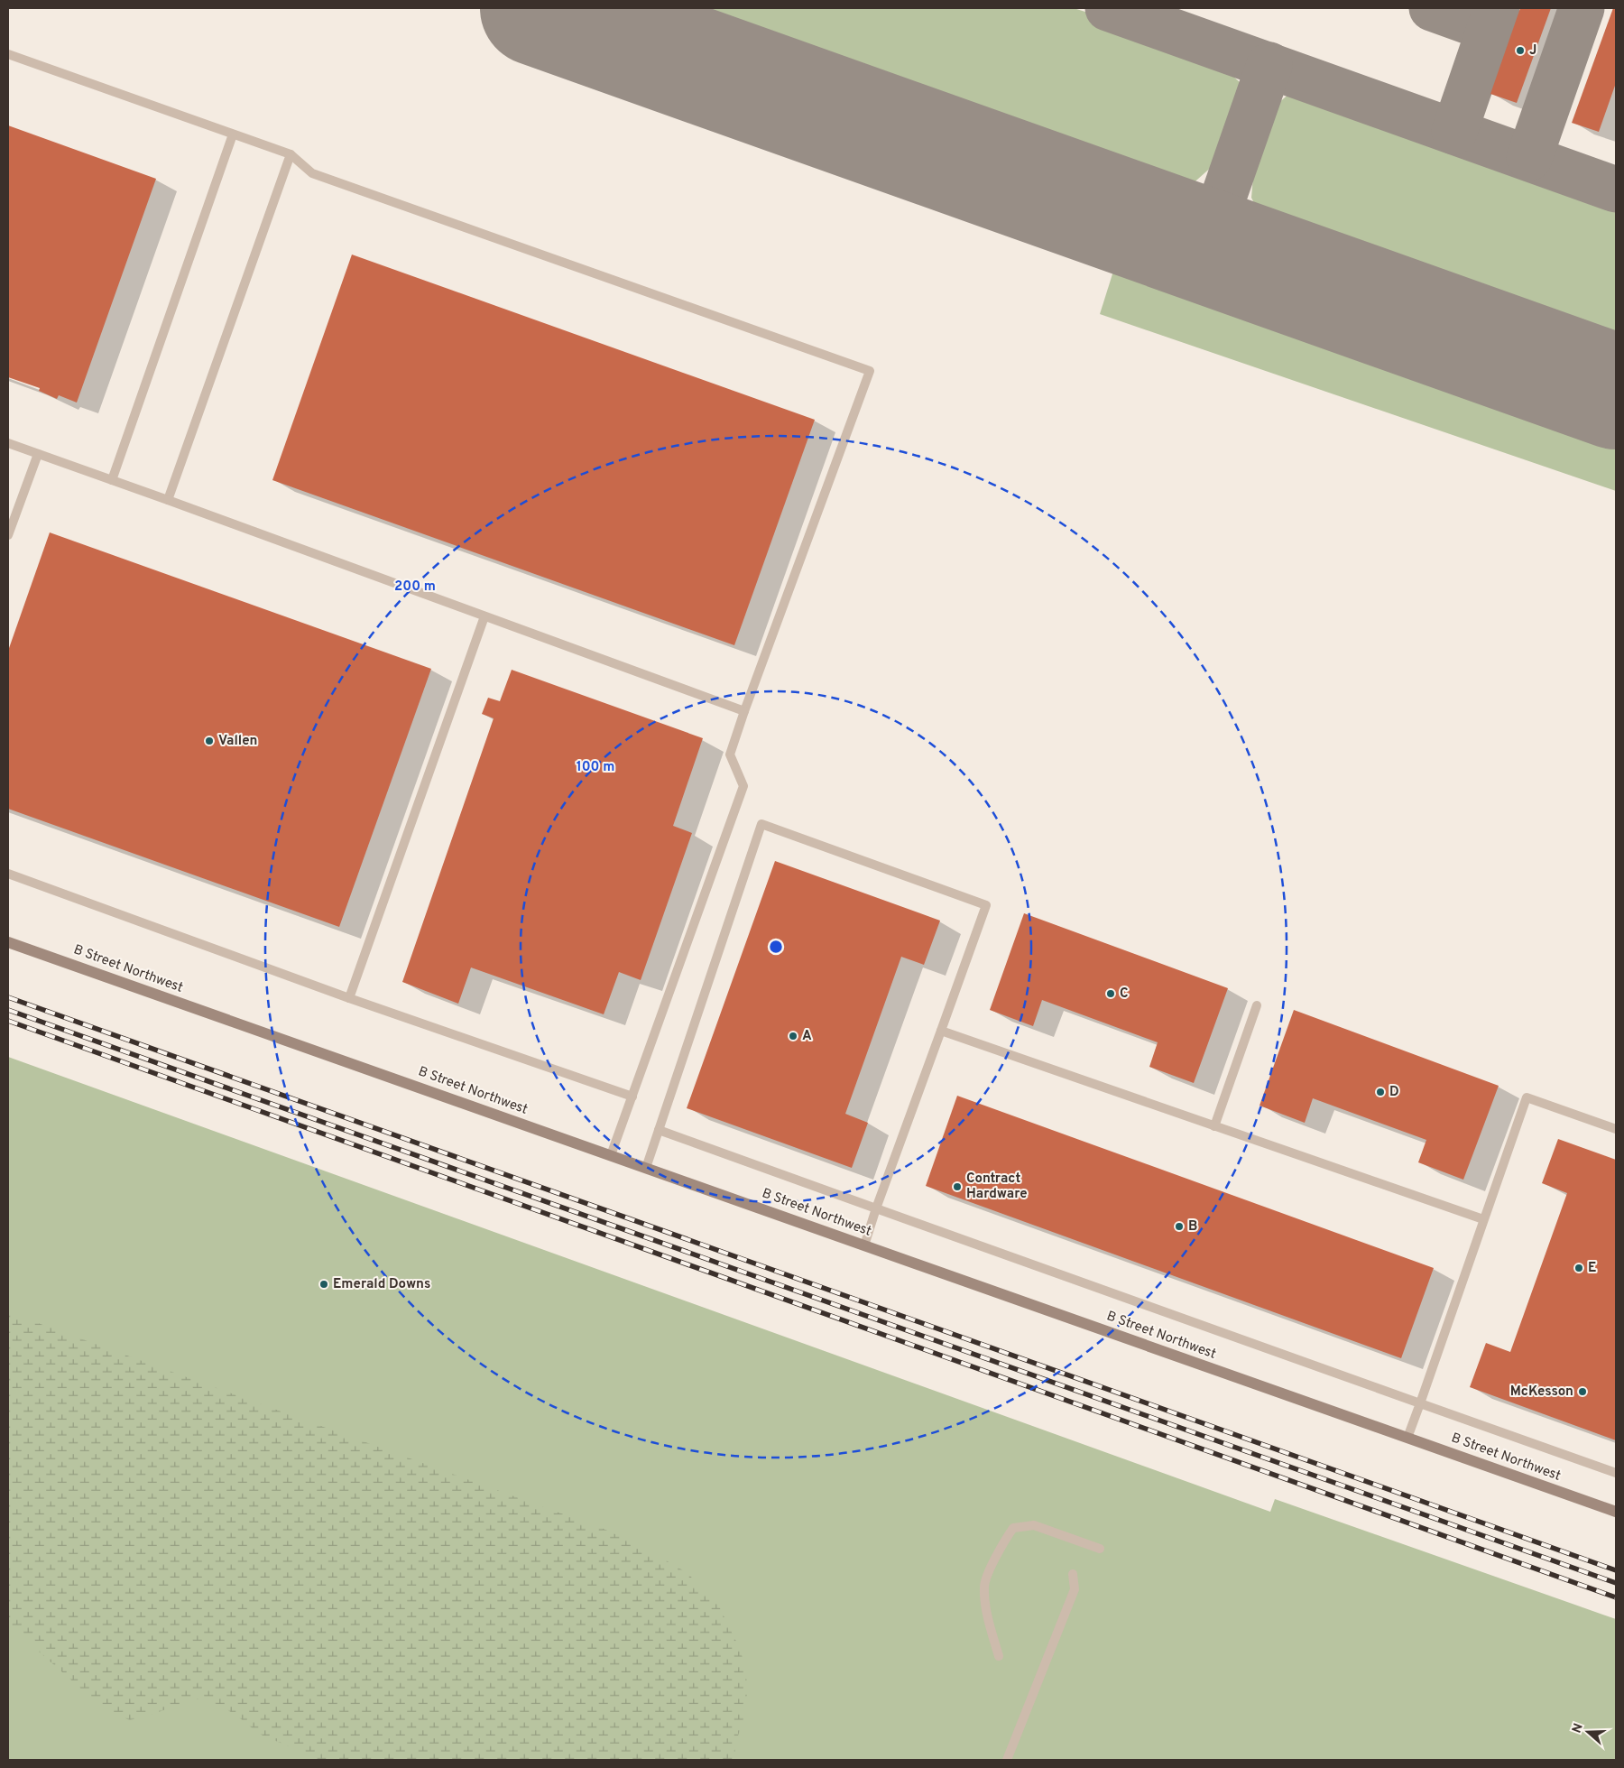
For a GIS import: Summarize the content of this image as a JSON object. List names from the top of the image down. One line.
{"streets":{"street":["B Street Northwest"]},"places":["J","Vallen","C","A","D","Contract Hardware","B","E","Emerald Downs","McKesson"],"north":"left","rings":["200 m","100 m"]}
